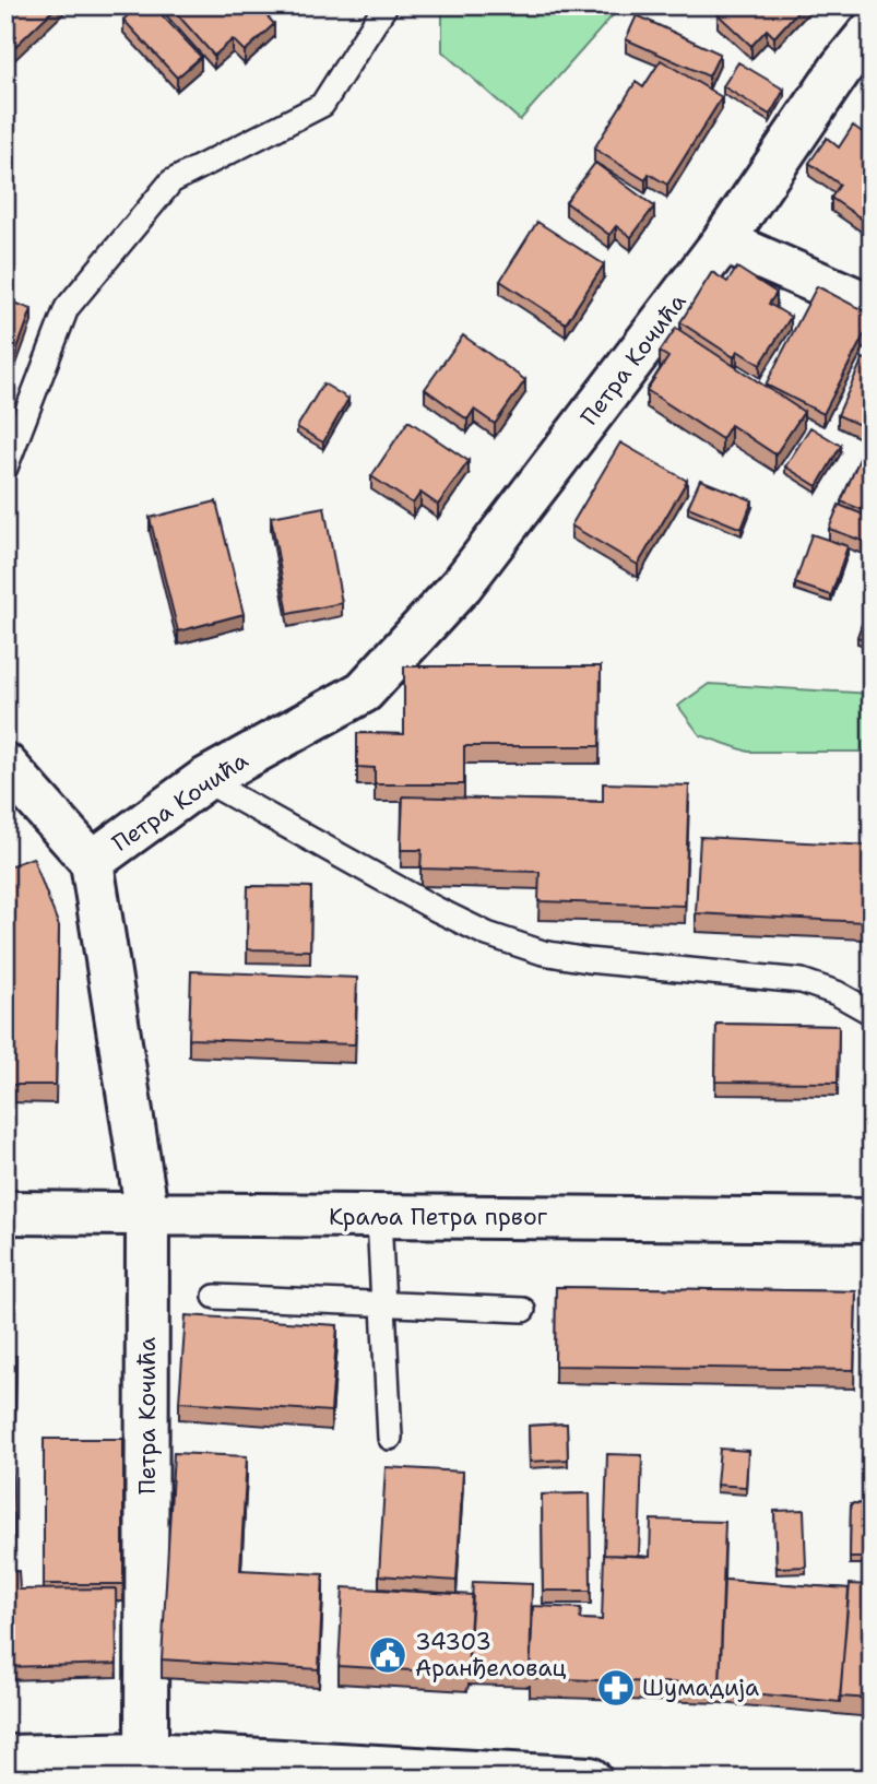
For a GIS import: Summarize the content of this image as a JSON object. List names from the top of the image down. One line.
{"streets":{"street":["Петра Кочића","Краља Петра првог"]},"crossings":[["Петра Кочића","Краља Петра првог"]],"places":{"public building":["34303 Аранђеловац"],"pharmacy":["Шумадија"]}}
